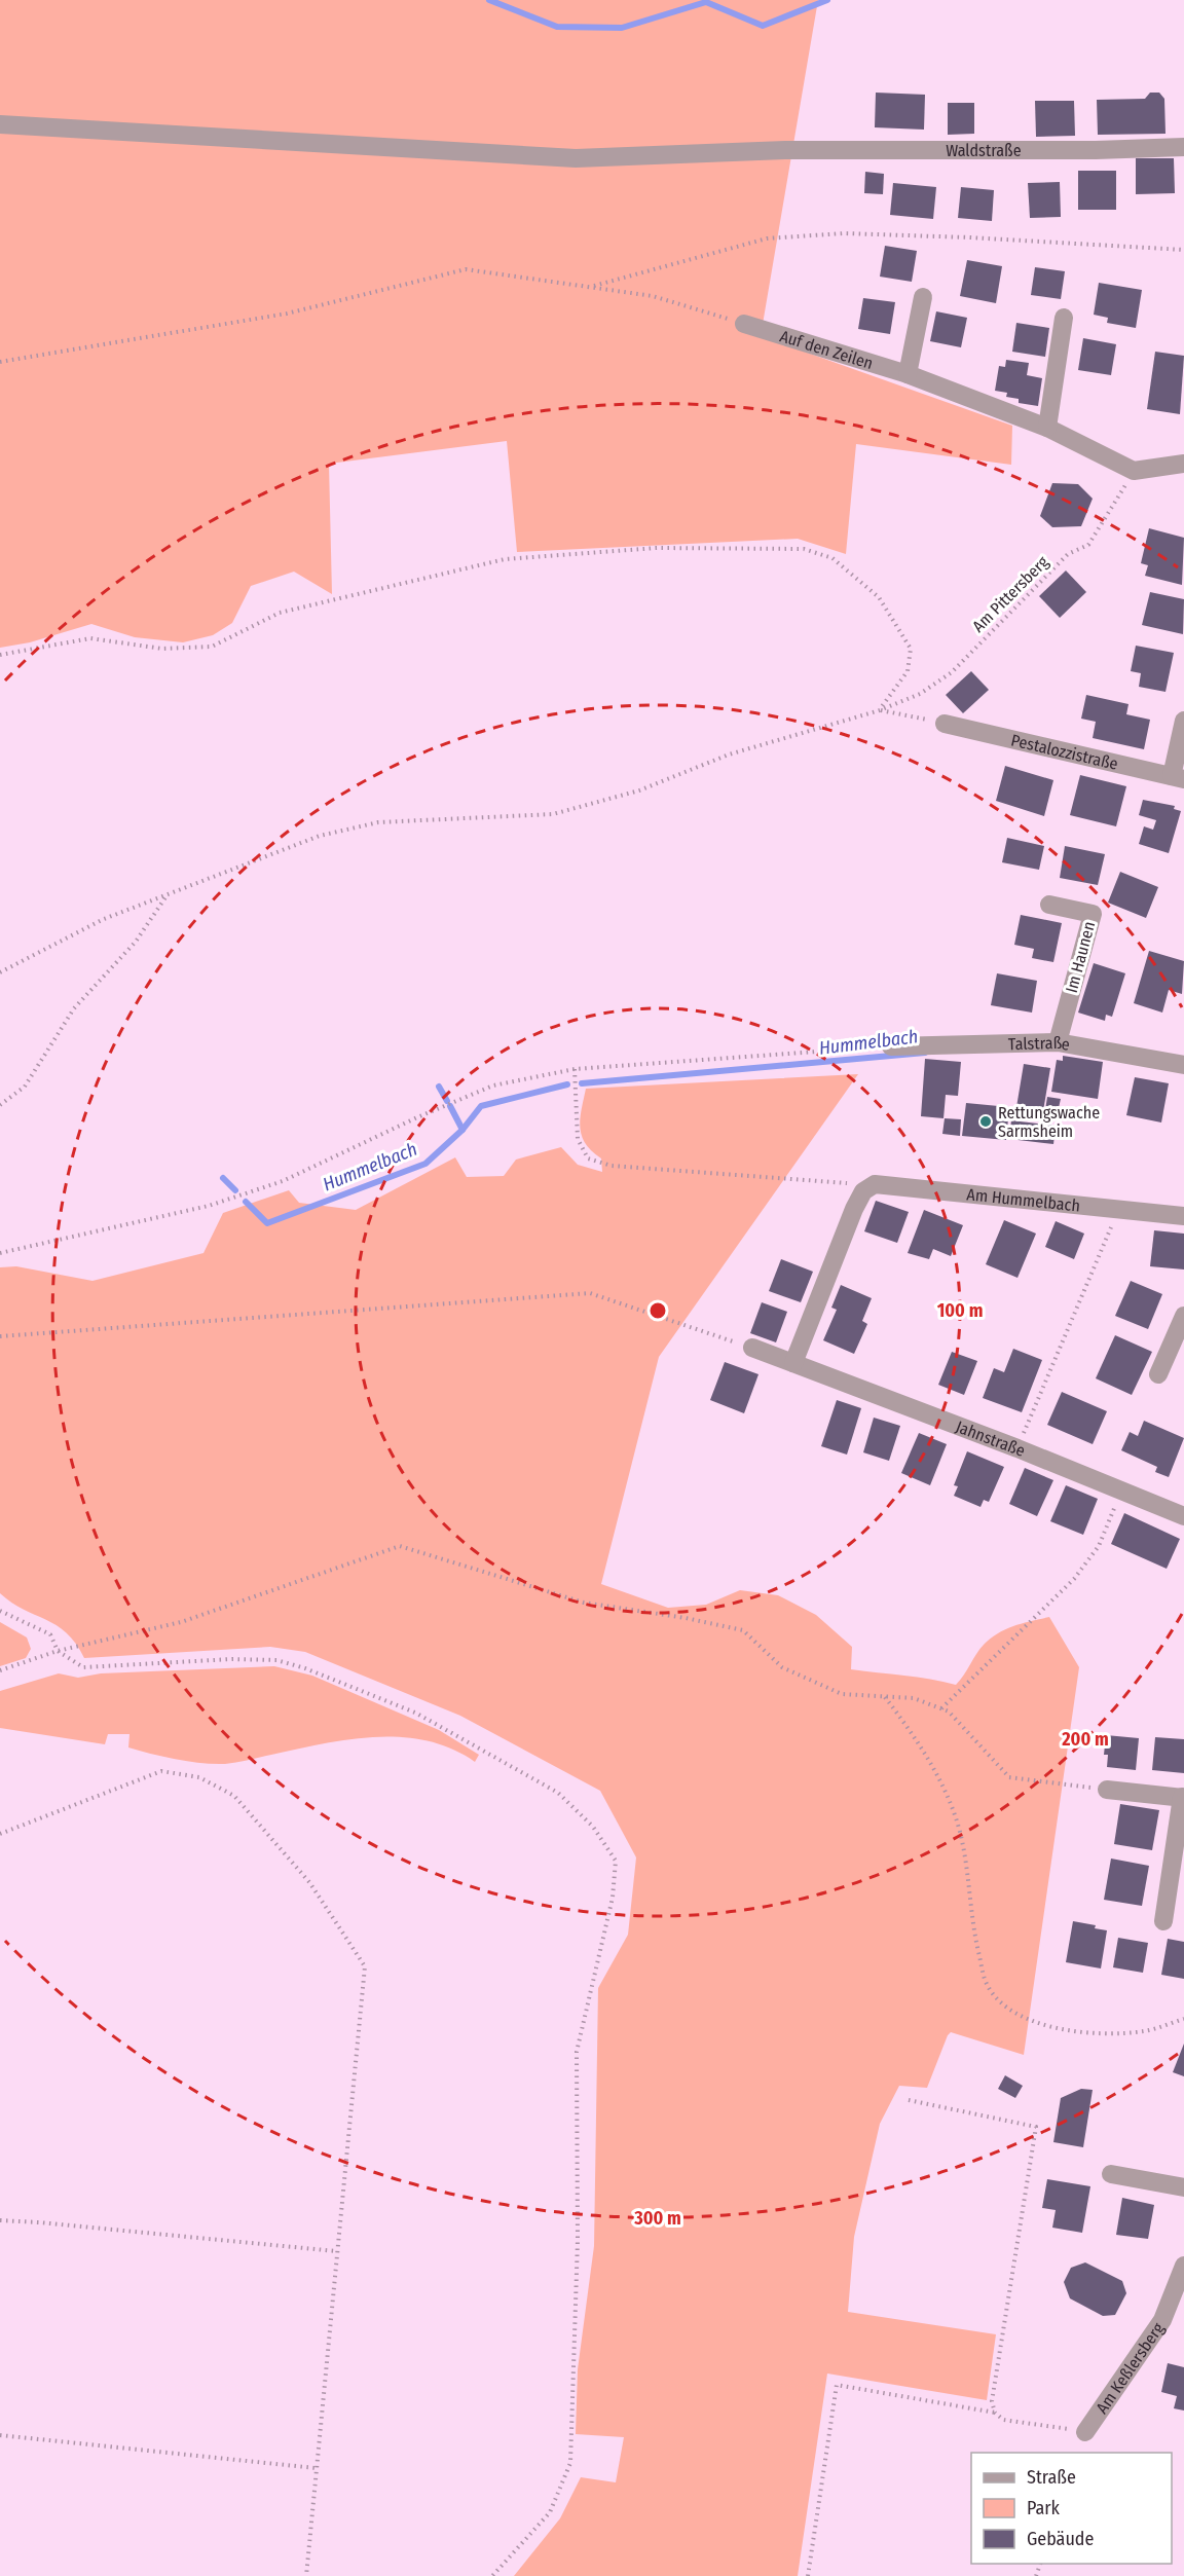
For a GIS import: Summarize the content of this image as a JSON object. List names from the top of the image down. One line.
{"streets":{"street":["Waldstraße","Auf den Zeilen","Pestalozzistraße","Im Haunen","Talstraße","Am Hummelbach","Jahnstraße","Am Keßlersberg"],"path":["Am Pittersberg"]},"crossings":[["Auf den Zeilen","Am Pittersberg"],["Im Haunen","Talstraße"]],"water":["Hummelbach"],"places":["Rettungswache Sarmsheim"],"legend":["Straße","Park","Gebäude"],"rings":["100 m","200 m","300 m"]}
